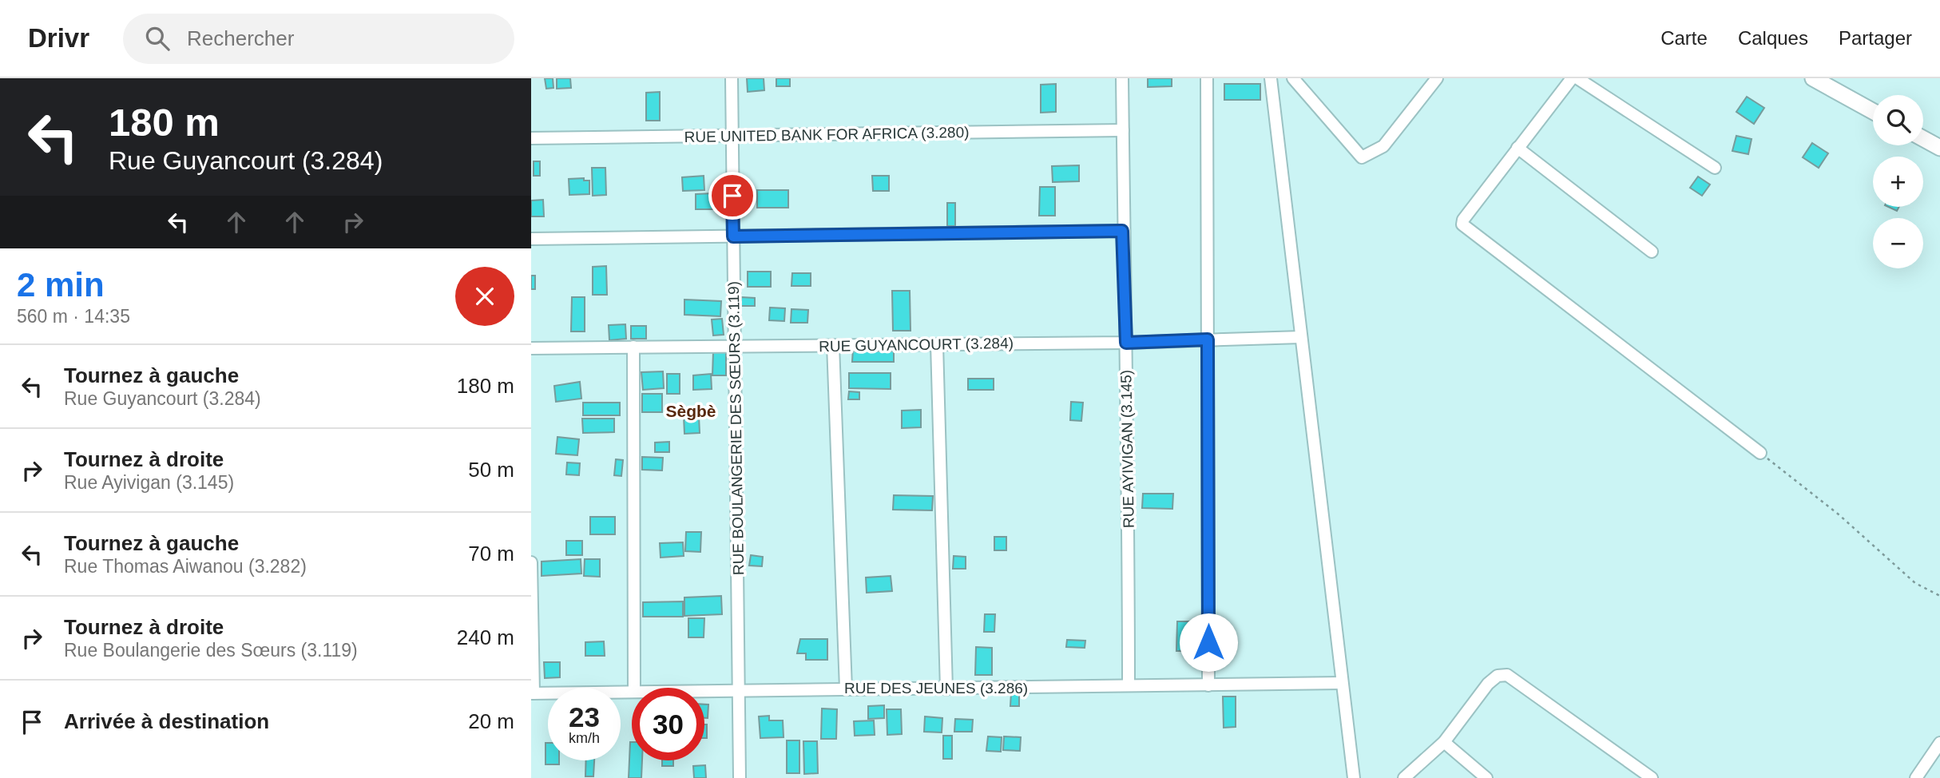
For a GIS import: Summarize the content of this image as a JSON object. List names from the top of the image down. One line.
{"streets":{"street":["RUE UNITED BANK FOR AFRICA (3.280)","RUE GUYANCOURT (3.284)","RUE BOULANGERIE DES SŒURS (3.119)","RUE AYIVIGAN (3.145)","RUE DES JEUNES (3.286)"]},"crossings":[["RUE UNITED BANK FOR AFRICA (3.280)","RUE BOULANGERIE DES SŒURS (3.119)"],["RUE UNITED BANK FOR AFRICA (3.280)","RUE AYIVIGAN (3.145)"],["RUE GUYANCOURT (3.284)","RUE BOULANGERIE DES SŒURS (3.119)"],["RUE GUYANCOURT (3.284)","RUE AYIVIGAN (3.145)"],["RUE BOULANGERIE DES SŒURS (3.119)","RUE DES JEUNES (3.286)"],["RUE AYIVIGAN (3.145)","RUE DES JEUNES (3.286)"]],"districts":["Sègbè"],"page":{"header":"Drivr","search":"Rechercher","nav":["Carte","Calques","Partager"],"turn":["180 m","Rue Guyancourt (3.284)"],"map_buttons":["+","−"],"heading":["2 min","560 m · 14:35"],"list":[{"name":"Tournez à gauche","note":"Rue Guyancourt (3.284)","value":"180 m"},{"name":"Tournez à droite","note":"Rue Ayivigan (3.145)","value":"50 m"},{"name":"Tournez à gauche","note":"Rue Thomas Aiwanou (3.282)","value":"70 m"},{"name":"Tournez à droite","note":"Rue Boulangerie des Sœurs (3.119)","value":"240 m"},{"name":"Arrivée à destination","value":"20 m"}],"speed":"23 km/h","limit":"30"}}
